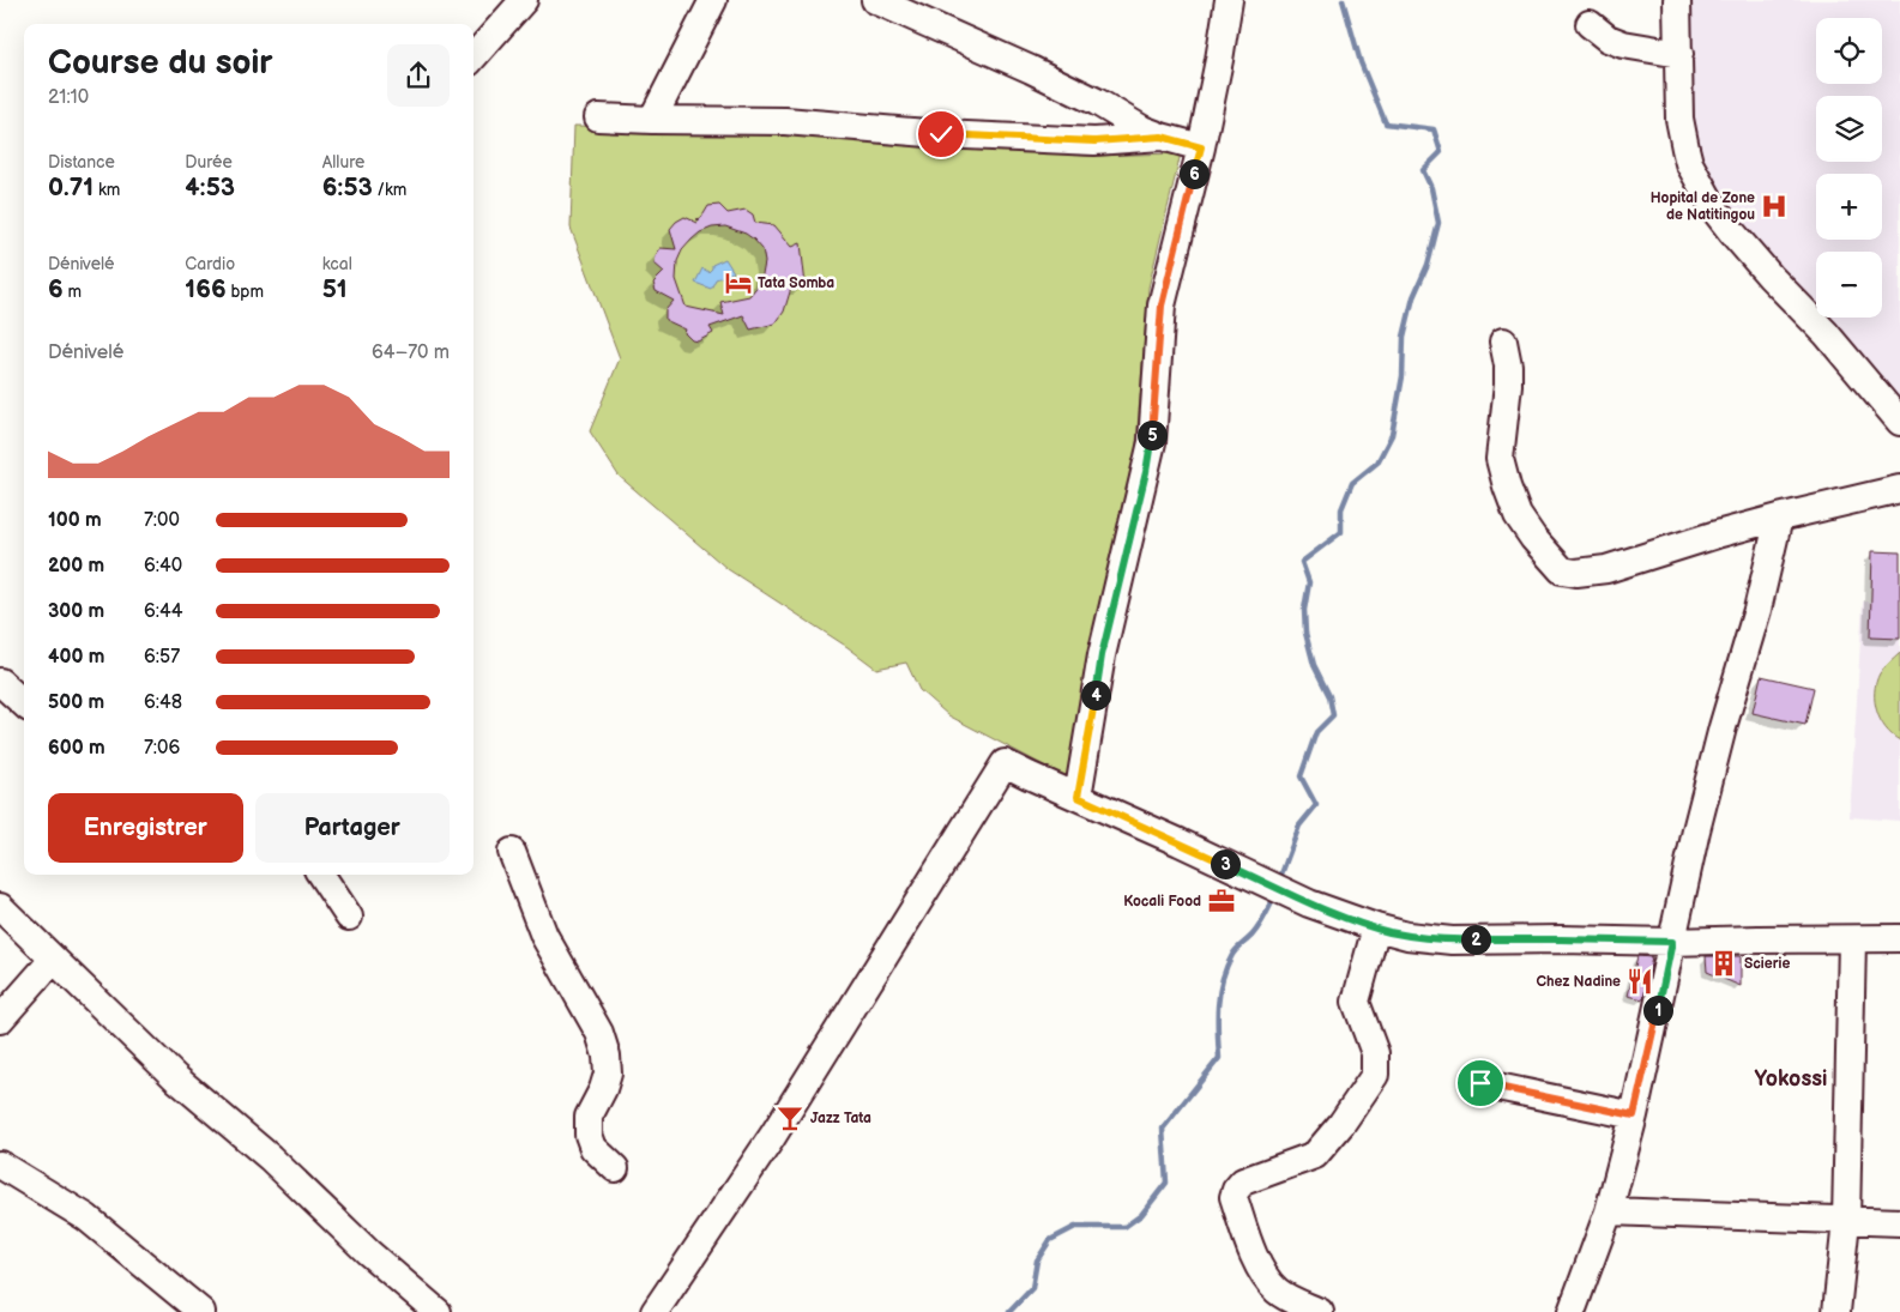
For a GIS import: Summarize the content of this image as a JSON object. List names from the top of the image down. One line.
{"districts":["Yokossi"],"places":{"hospital":["Hopital de Zone de Natitingou"],"hotel":["Tata Somba"],"office":["Kocali Food"],"building":["Scierie"],"restaurant":["Chez Nadine"],"bar":["Jazz Tata"]},"page":{"map_buttons":["+","−"],"heading":["Course du soir","21:10"],"stats":[["Distance","0.71 km"],["Durée","4:53"],["Allure","6:53 /km"],["Dénivelé","6 m"],["Cardio","166 bpm"],["kcal","51"]],"pins":["6","5","4","3","2","1"],"chart":["Dénivelé","64–70 m"],"list":[{"name":"100 m","note":"7:00"},{"name":"200 m","note":"6:40"},{"name":"300 m","note":"6:44"},{"name":"400 m","note":"6:57"},{"name":"500 m","note":"6:48"},{"name":"600 m","note":"7:06"}],"buttons":["Enregistrer","Partager"]}}
